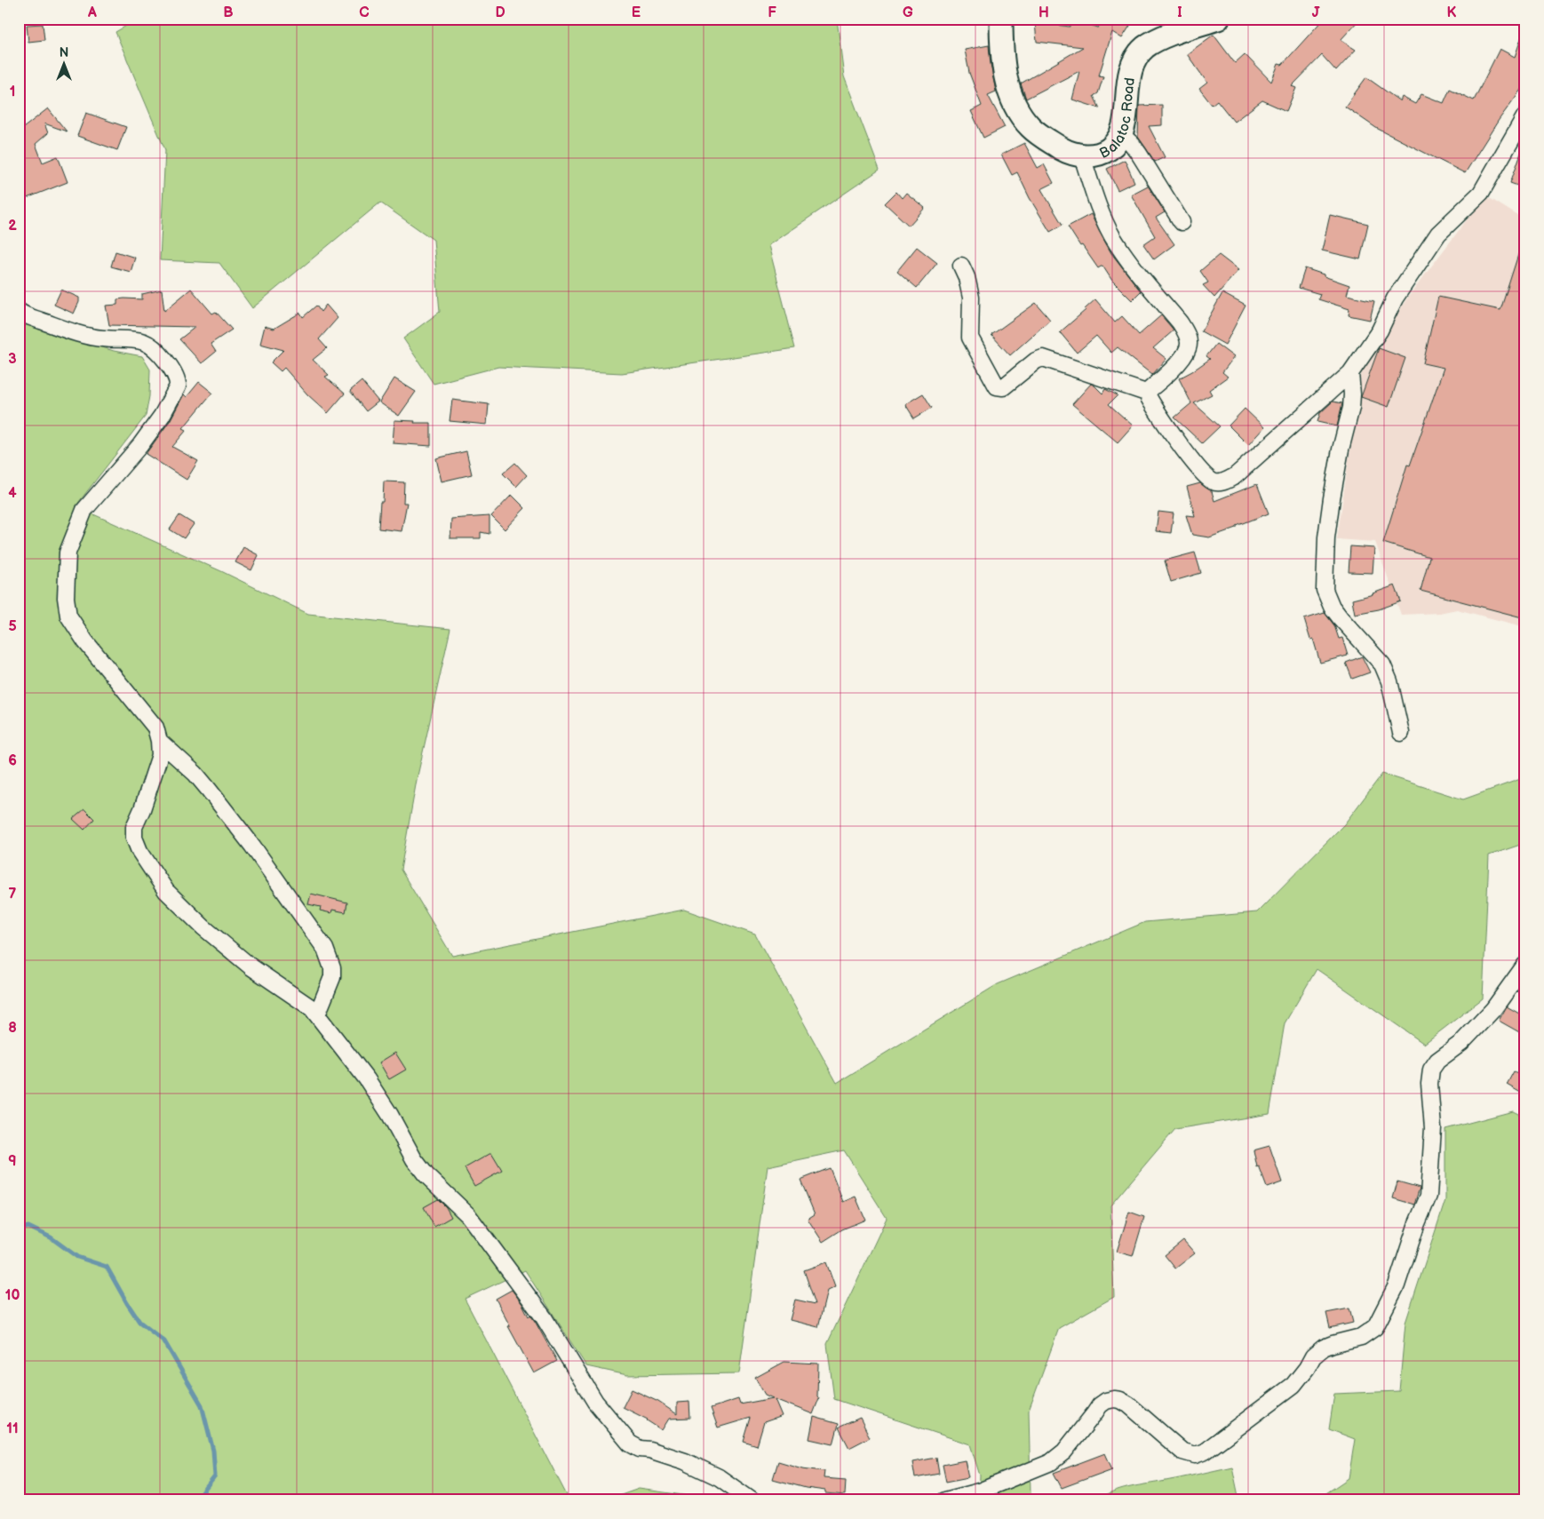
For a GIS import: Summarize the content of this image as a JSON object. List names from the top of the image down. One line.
{"streets":{"main road":["Balatoc Road"]},"north":"top","grid":{"columns":["A","B","C","D","E","F","G","H","I","J","K"],"rows":["1","2","3","4","5","6","7","8","9","10","11"]}}
